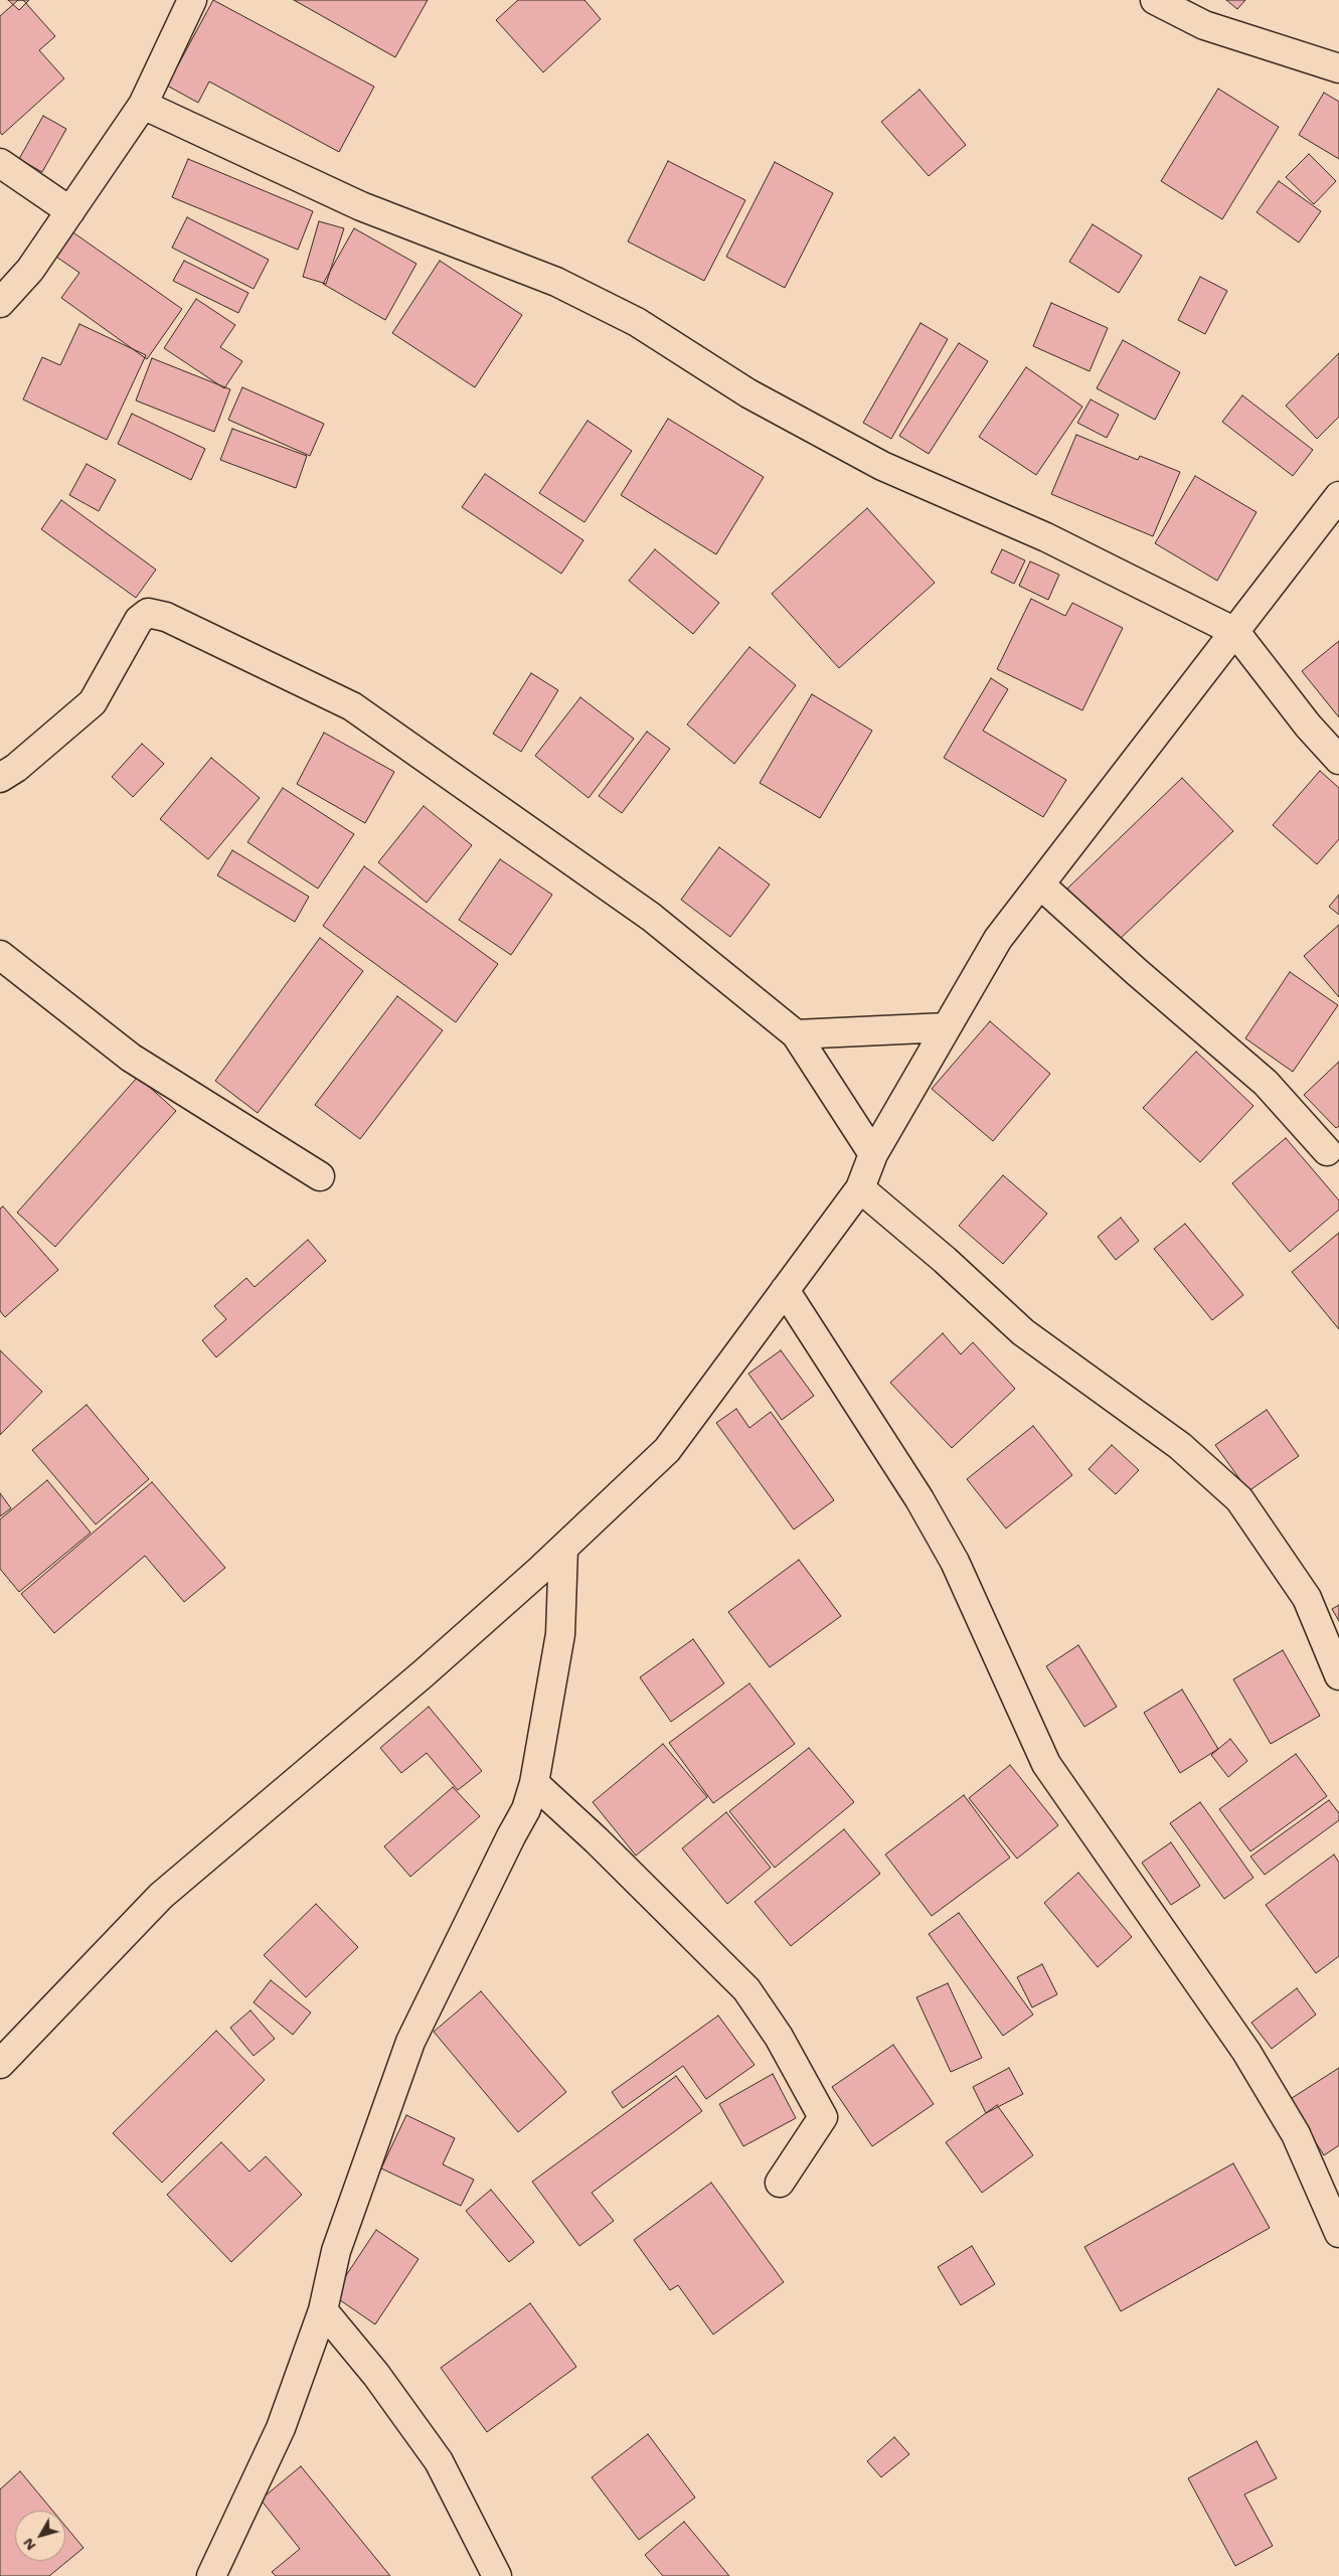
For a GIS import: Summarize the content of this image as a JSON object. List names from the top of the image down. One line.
{"north":"bottom left"}
